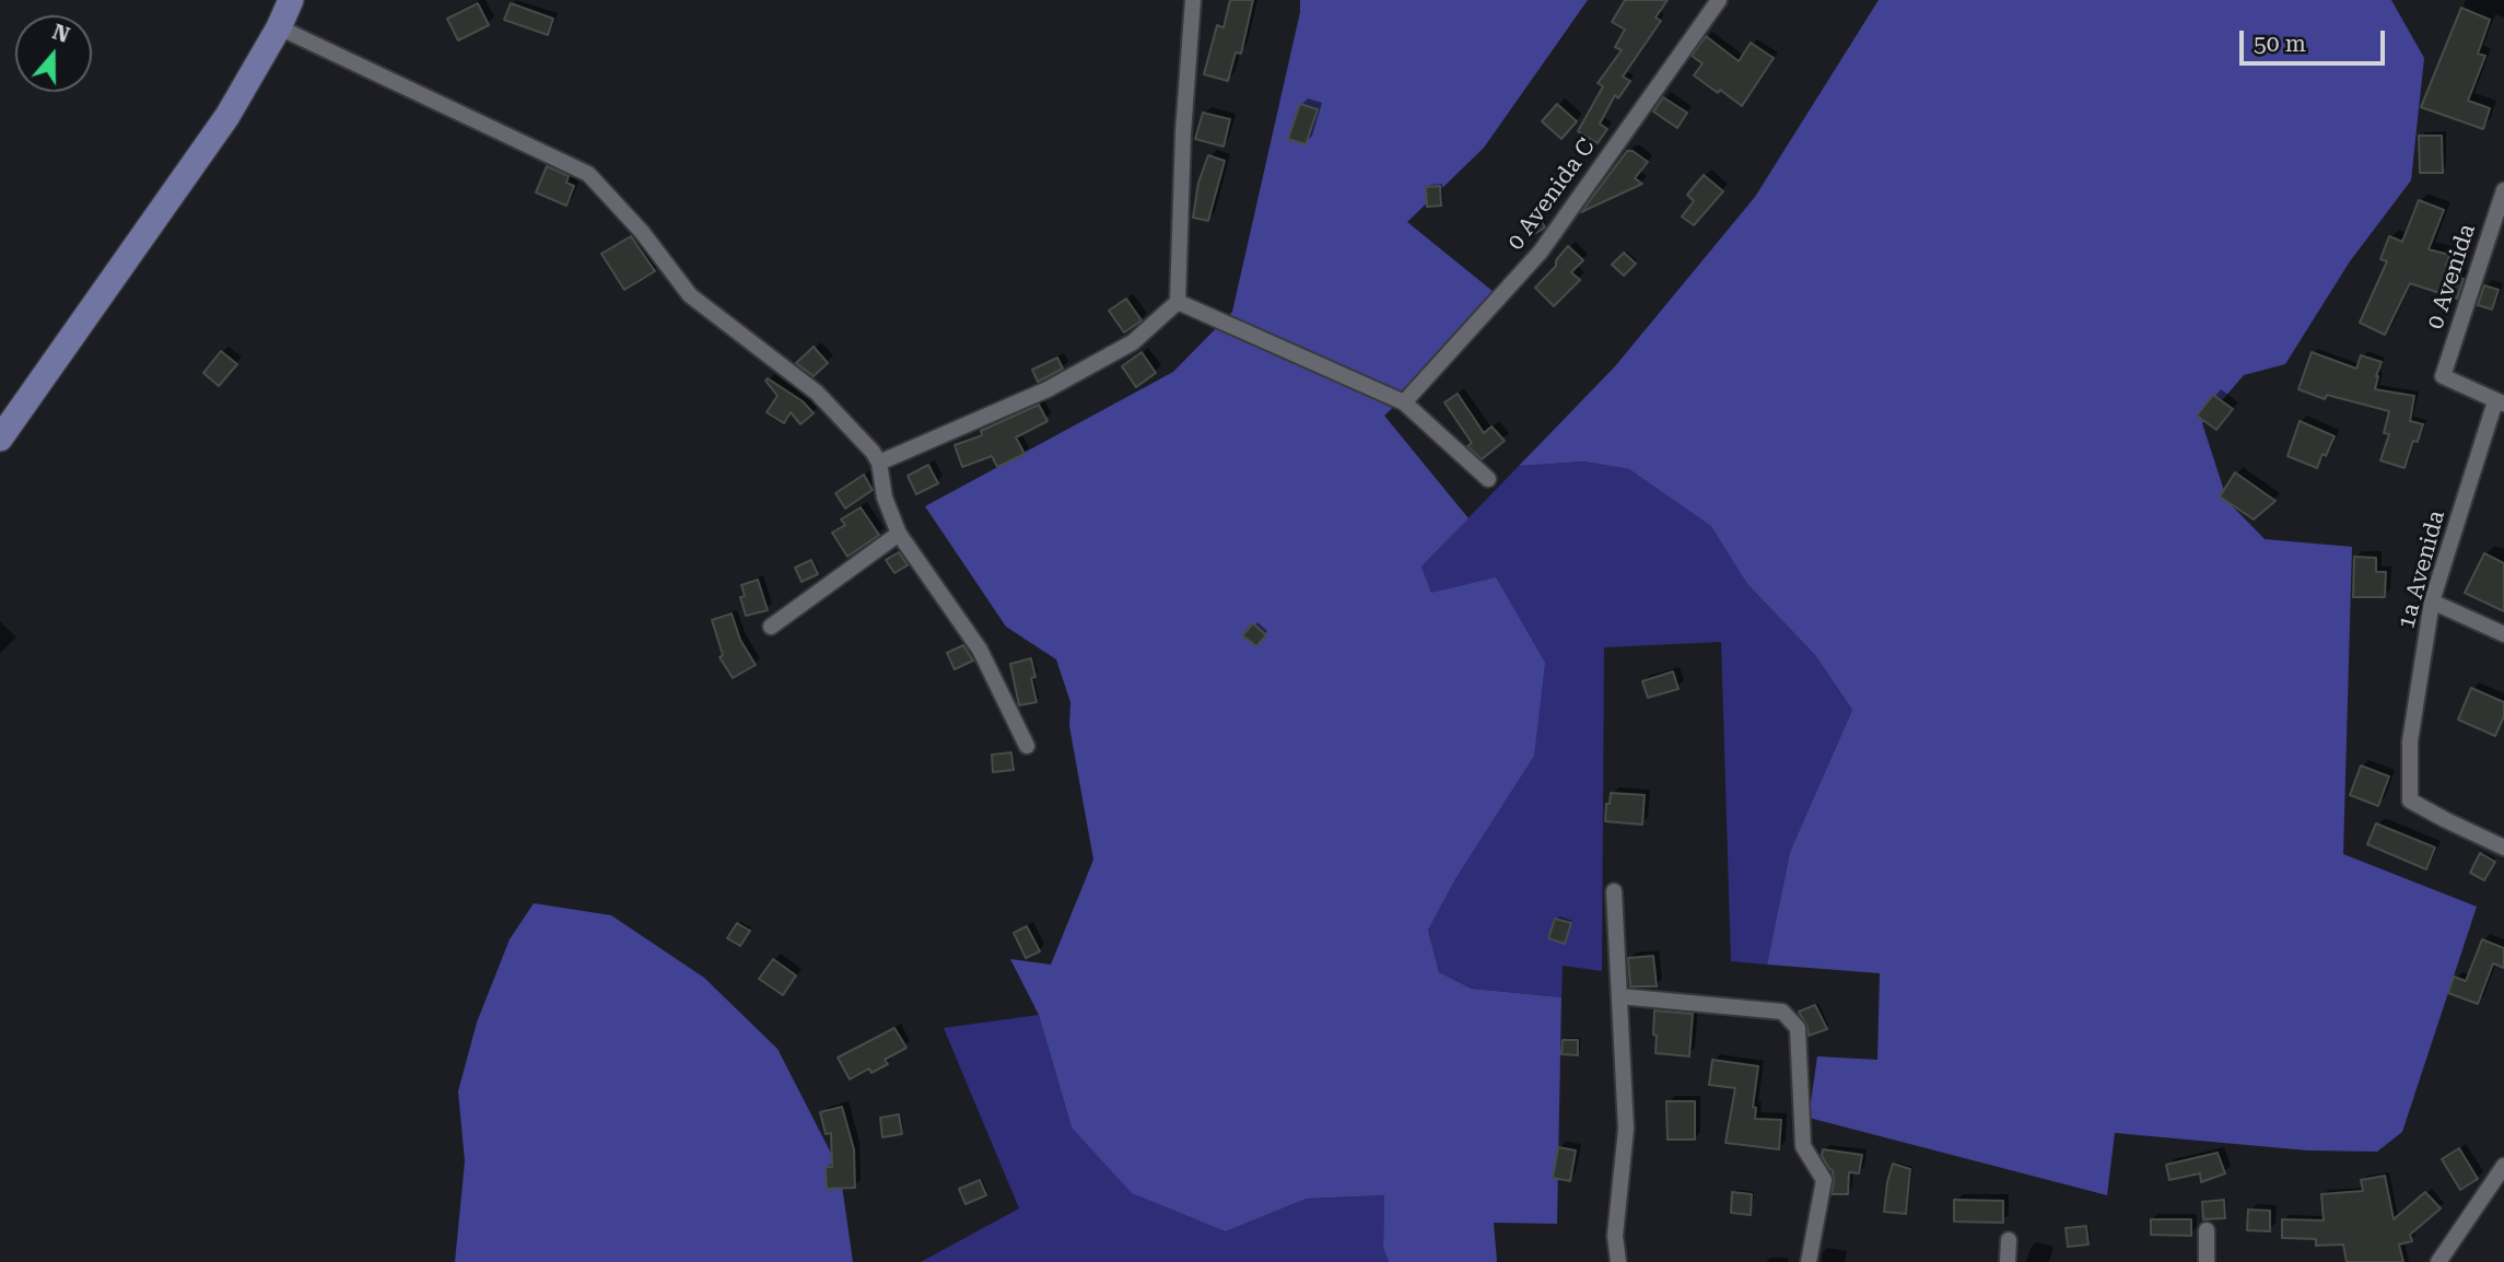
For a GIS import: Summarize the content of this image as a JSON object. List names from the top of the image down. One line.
{"streets":{"street":["0 Avenida C","0 Avenida","1a Avenida"]},"crossings":[["0 Avenida","1a Avenida"]],"scale_bar":"50 m","north":"top"}
